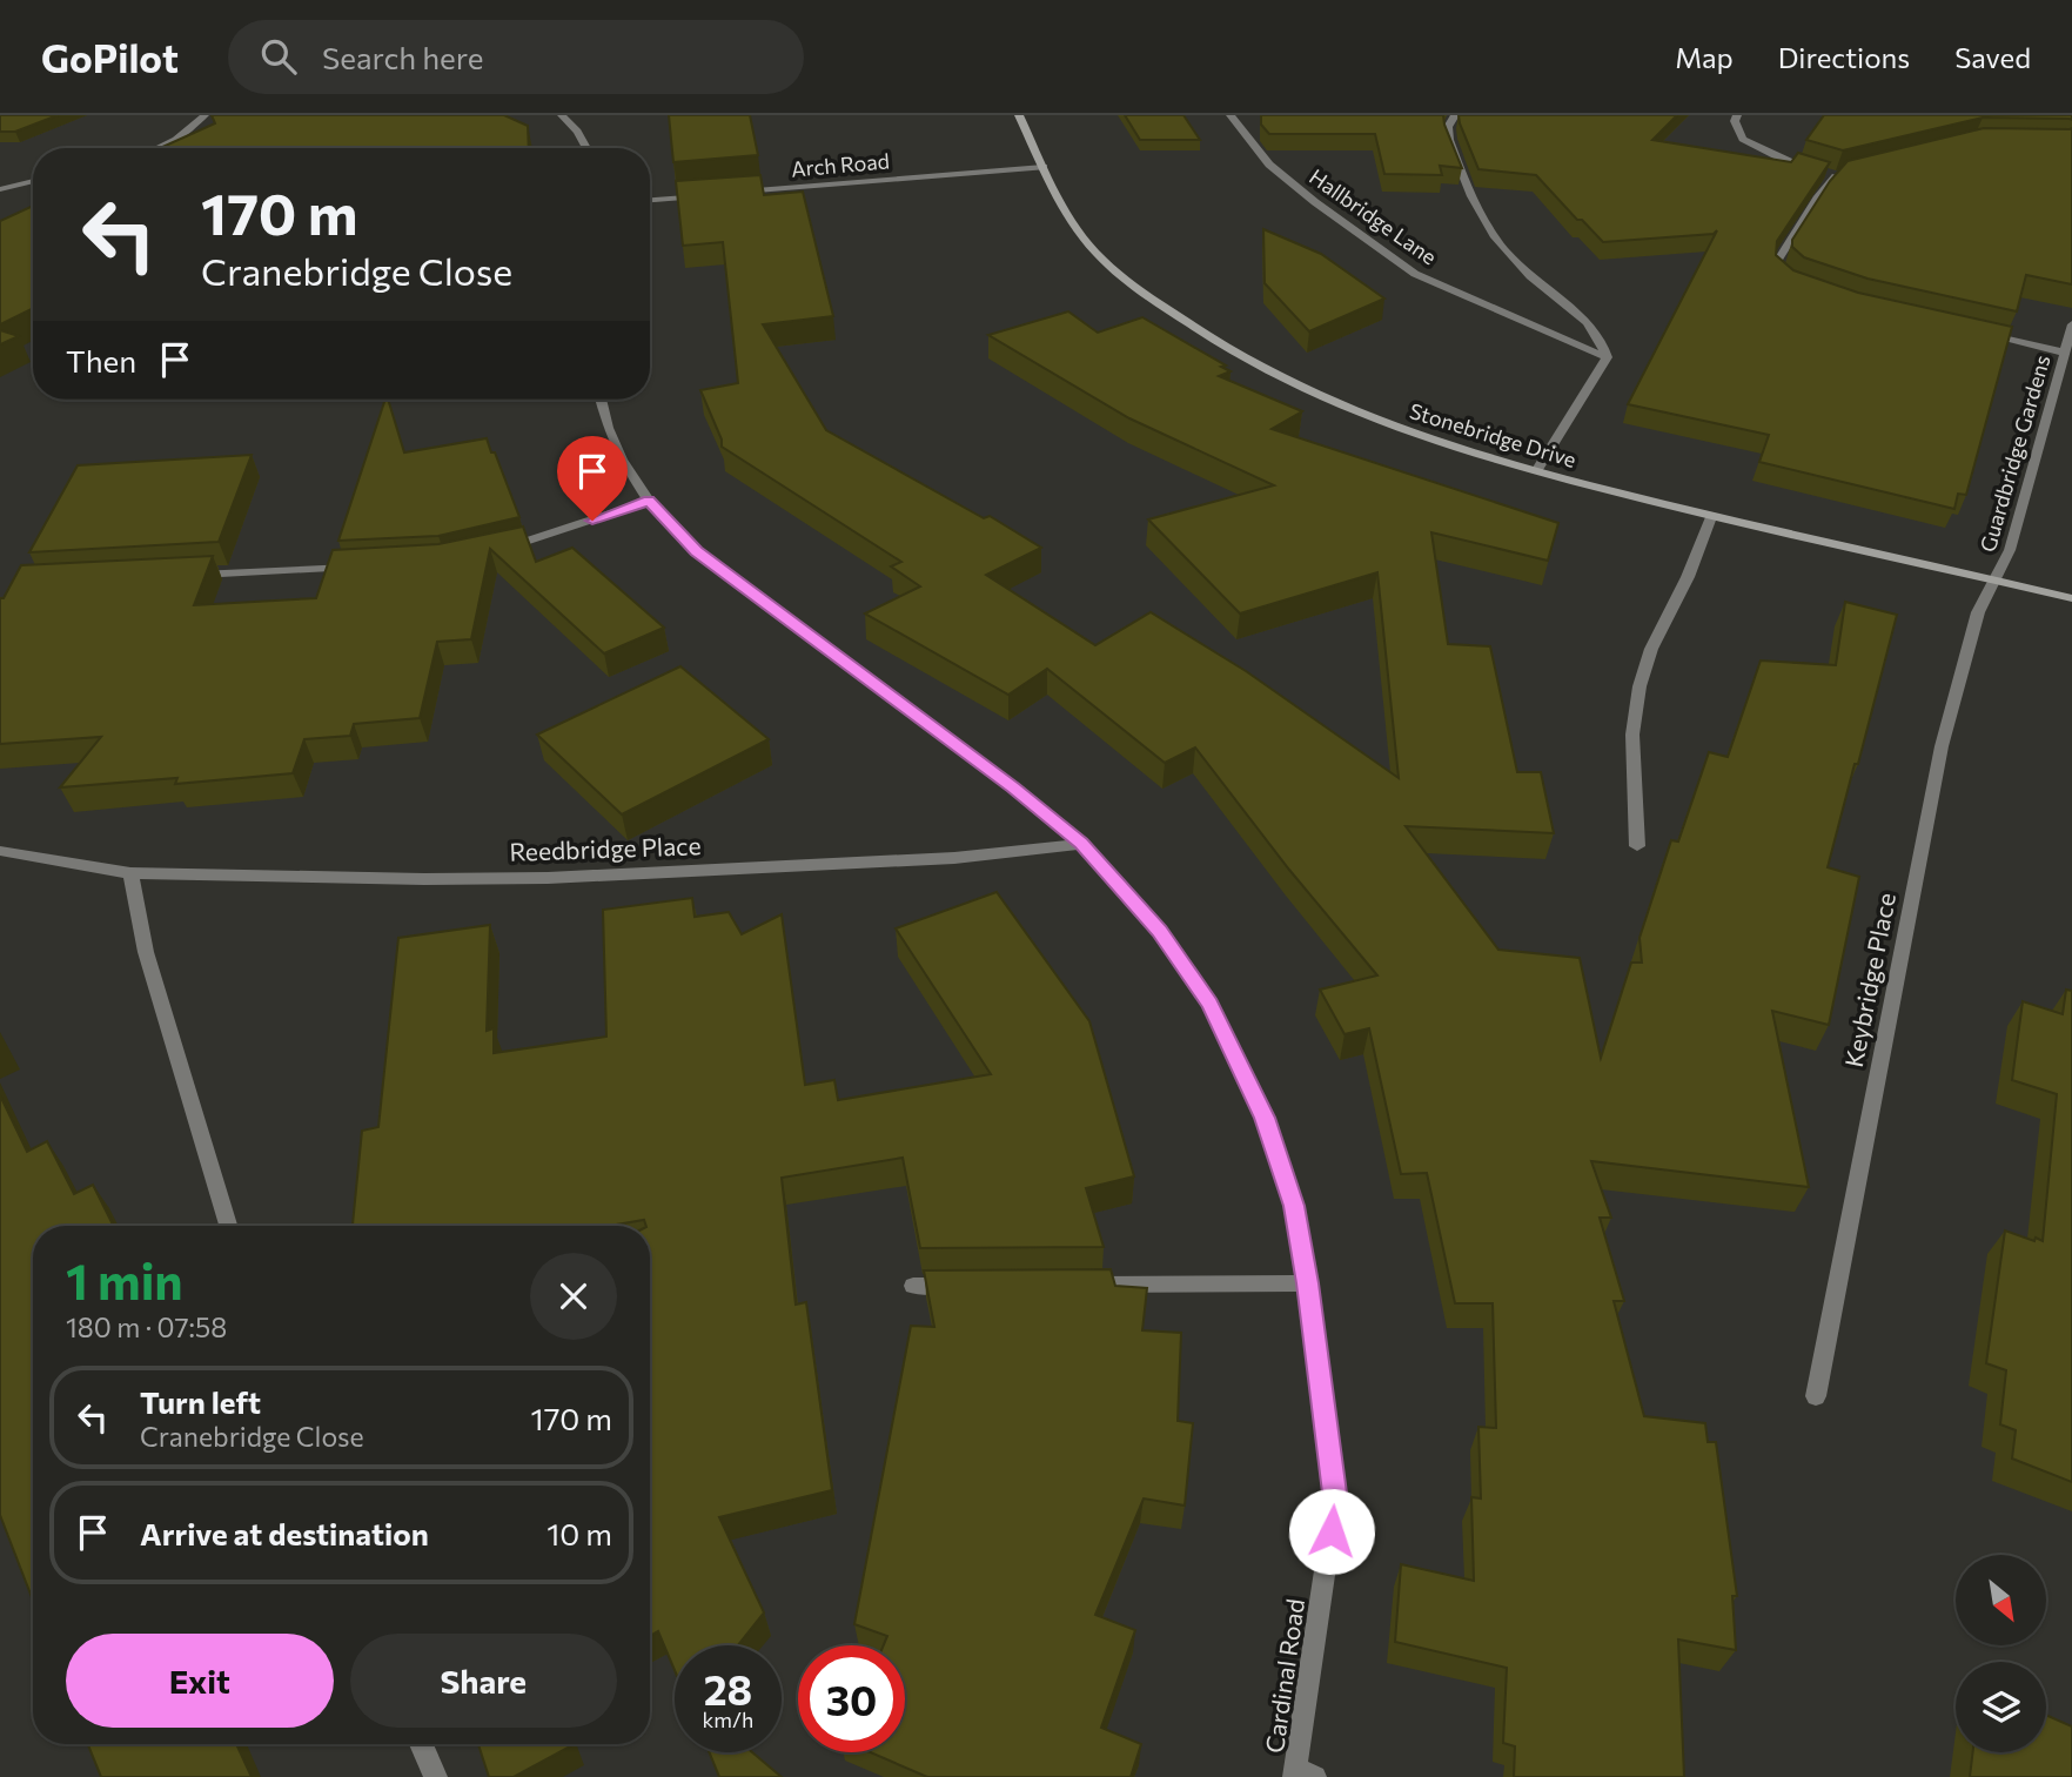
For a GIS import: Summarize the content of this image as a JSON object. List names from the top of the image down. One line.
{"streets":{"street":["Arch Road","Hallbridge Lane","Stonebridge Drive","Guardbridge Gardens","Reedbridge Place","Keybridge Place","Cardinal Road"]},"crossings":[["Arch Road","Stonebridge Drive"],["Stonebridge Drive","Guardbridge Gardens"],["Stonebridge Drive","Keybridge Place"],["Guardbridge Gardens","Keybridge Place"],["Reedbridge Place","Cardinal Road"]],"north":"bottom right","page":{"header":"GoPilot","search":"Search here","nav":["Map","Directions","Saved"],"turn":["170 m","Cranebridge Close"],"then":"Then","heading":["1 min","180 m · 07:58"],"list":[{"name":"Turn left","note":"Cranebridge Close","value":"170 m"},{"name":"Arrive at destination","value":"10 m"}],"buttons":["Exit","Share"],"speed":"28 km/h","limit":"30"}}
